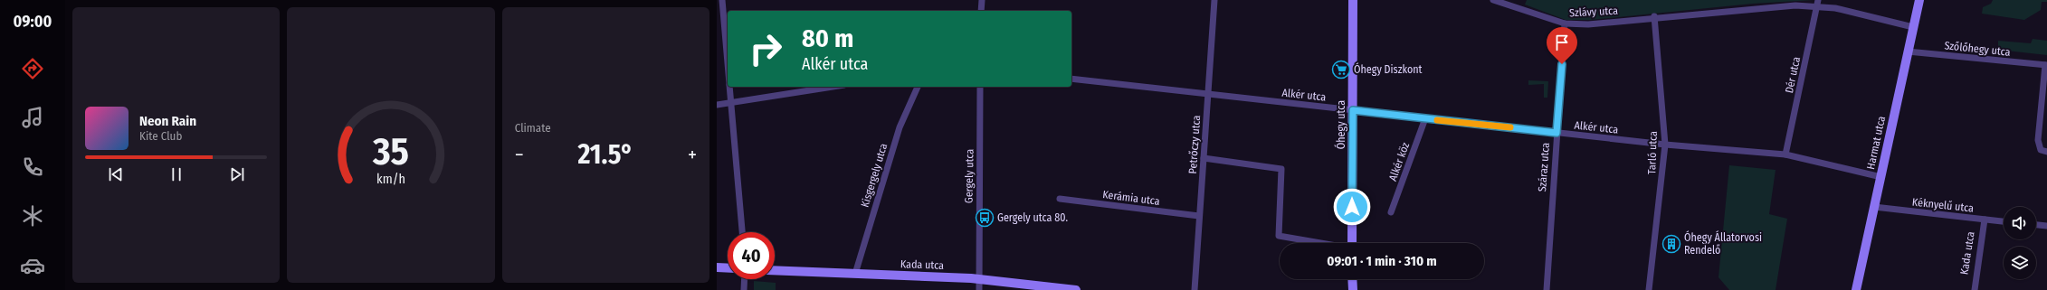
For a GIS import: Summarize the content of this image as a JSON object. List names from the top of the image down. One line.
{"streets":{"street":["Szlávy utca","Szőlőhegy utca","Dér utca","Alkér utca","Óhegy utca","Harmat utca","Petrőczy utca","Tarló utca","Alkér köz","Száraz utca","Kisgergely utca","Gergely utca","Kerámia utca","Kéknyelű utca","Kada utca"]},"crossings":[["Szlávy utca","Dér utca"],["Szlávy utca","Harmat utca"],["Szlávy utca","Tarló utca"],["Szlávy utca","Száraz utca"],["Szőlőhegy utca","Harmat utca"],["Dér utca","Alkér utca"],["Alkér utca","Óhegy utca"],["Alkér utca","Harmat utca"],["Alkér utca","Petrőczy utca"],["Alkér utca","Tarló utca"],["Alkér utca","Alkér köz"],["Alkér utca","Száraz utca"],["Harmat utca","Kéknyelű utca"],["Petrőczy utca","Kerámia utca"],["Kisgergely utca","Kada utca"],["Gergely utca","Kada utca"],["Kéknyelű utca","Kada utca"]],"places":{"supermarket":["Óhegy Diszkont"],"bus stop":["Gergely utca 80."],"building":["Óhegy Állatorvosi Rendelő"]},"page":{"tabs":"09:00","tile":"Climate","turn":["80 m","Alkér utca"],"song":["Neon Rain","Kite Club"],"heat":["−","21.5°","+"],"limit":"40","trip":"09:01 · 1 min · 310 m","gauge":["35","km/h"]}}
